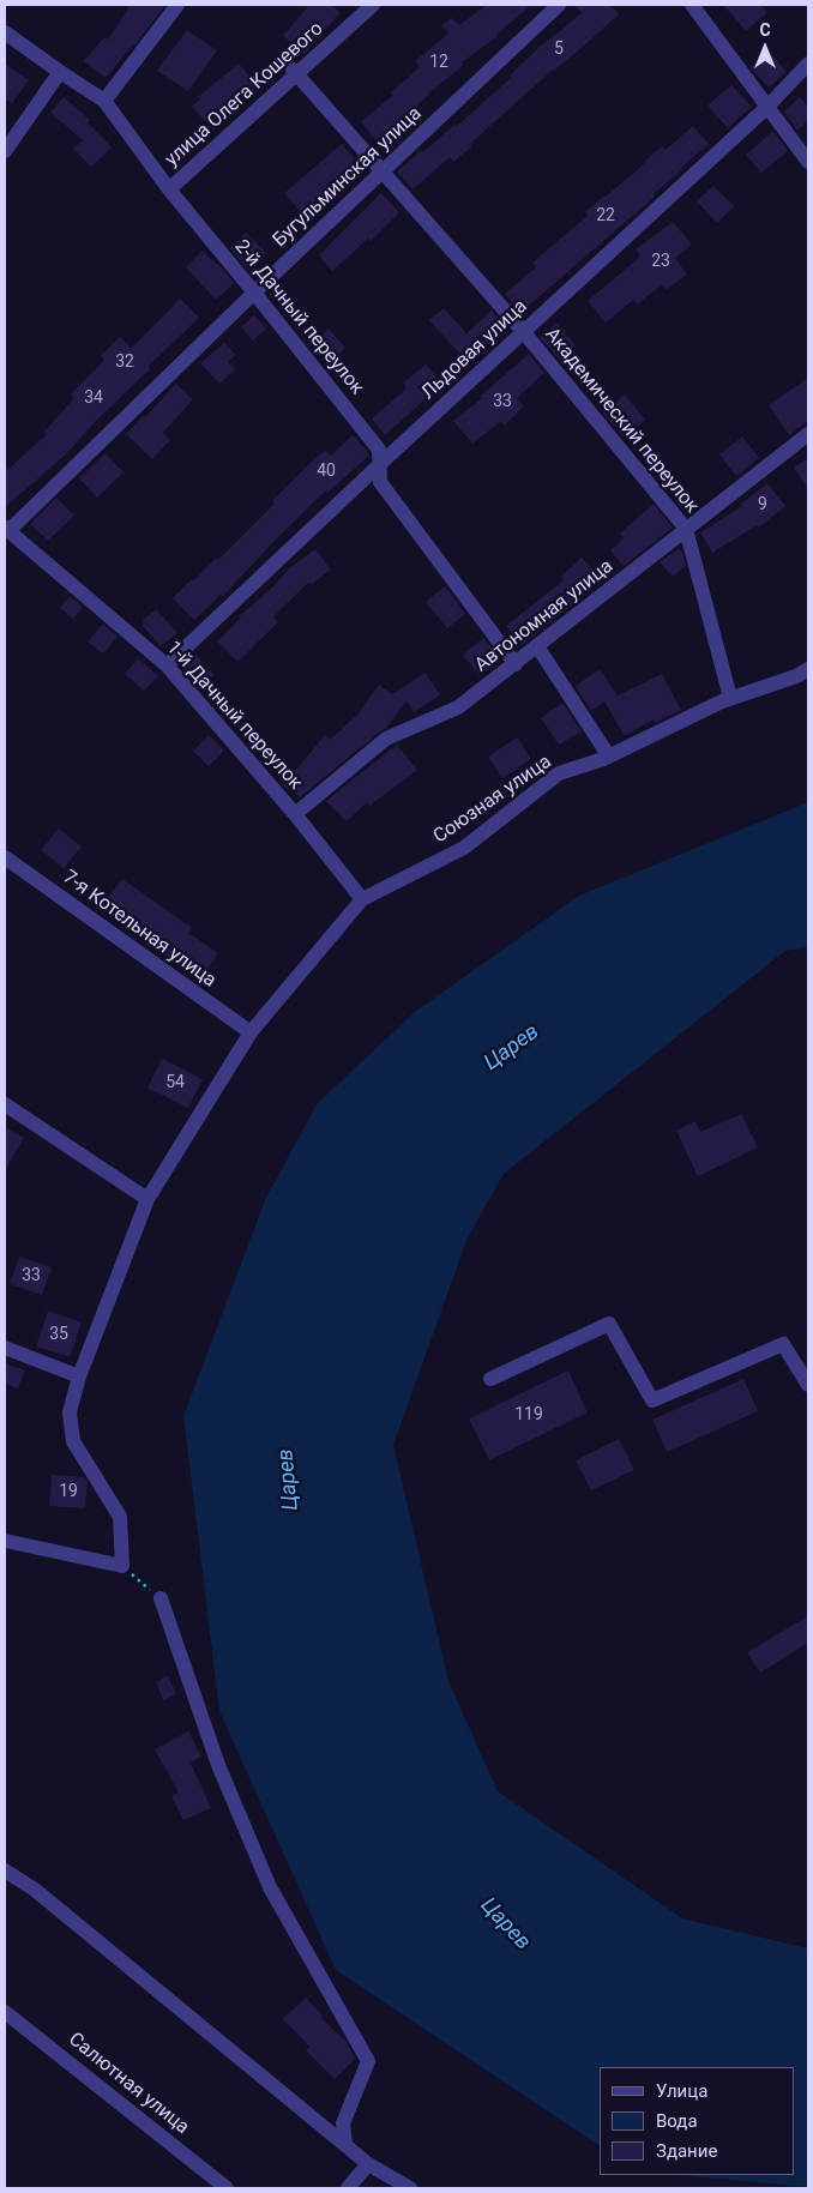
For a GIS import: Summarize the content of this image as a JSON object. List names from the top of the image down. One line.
{"streets":{"street":["улица Олега Кошевого","Бугульминская улица","2-й Дачный переулок","Льдовая улица","Академический переулок","Автономная улица","1-й Дачный переулок","Союзная улица","7-я Котельная улица","Салютная улица"]},"crossings":[["улица Олега Кошевого","2-й Дачный переулок"],["улица Олега Кошевого","Академический переулок"],["Бугульминская улица","2-й Дачный переулок"],["Бугульминская улица","Академический переулок"],["Бугульминская улица","1-й Дачный переулок"],["2-й Дачный переулок","Льдовая улица"],["2-й Дачный переулок","Автономная улица"],["Льдовая улица","Академический переулок"],["Льдовая улица","1-й Дачный переулок"],["Академический переулок","Автономная улица"],["Академический переулок","Союзная улица"],["Автономная улица","1-й Дачный переулок"],["1-й Дачный переулок","Союзная улица"],["Союзная улица","7-я Котельная улица"]],"water":["Царев"],"house_numbers":["5","12","22","23","32","34","33","40","9","54","33","35","119","19"],"legend":["Улица","Вода","Здание"],"north":"top"}
